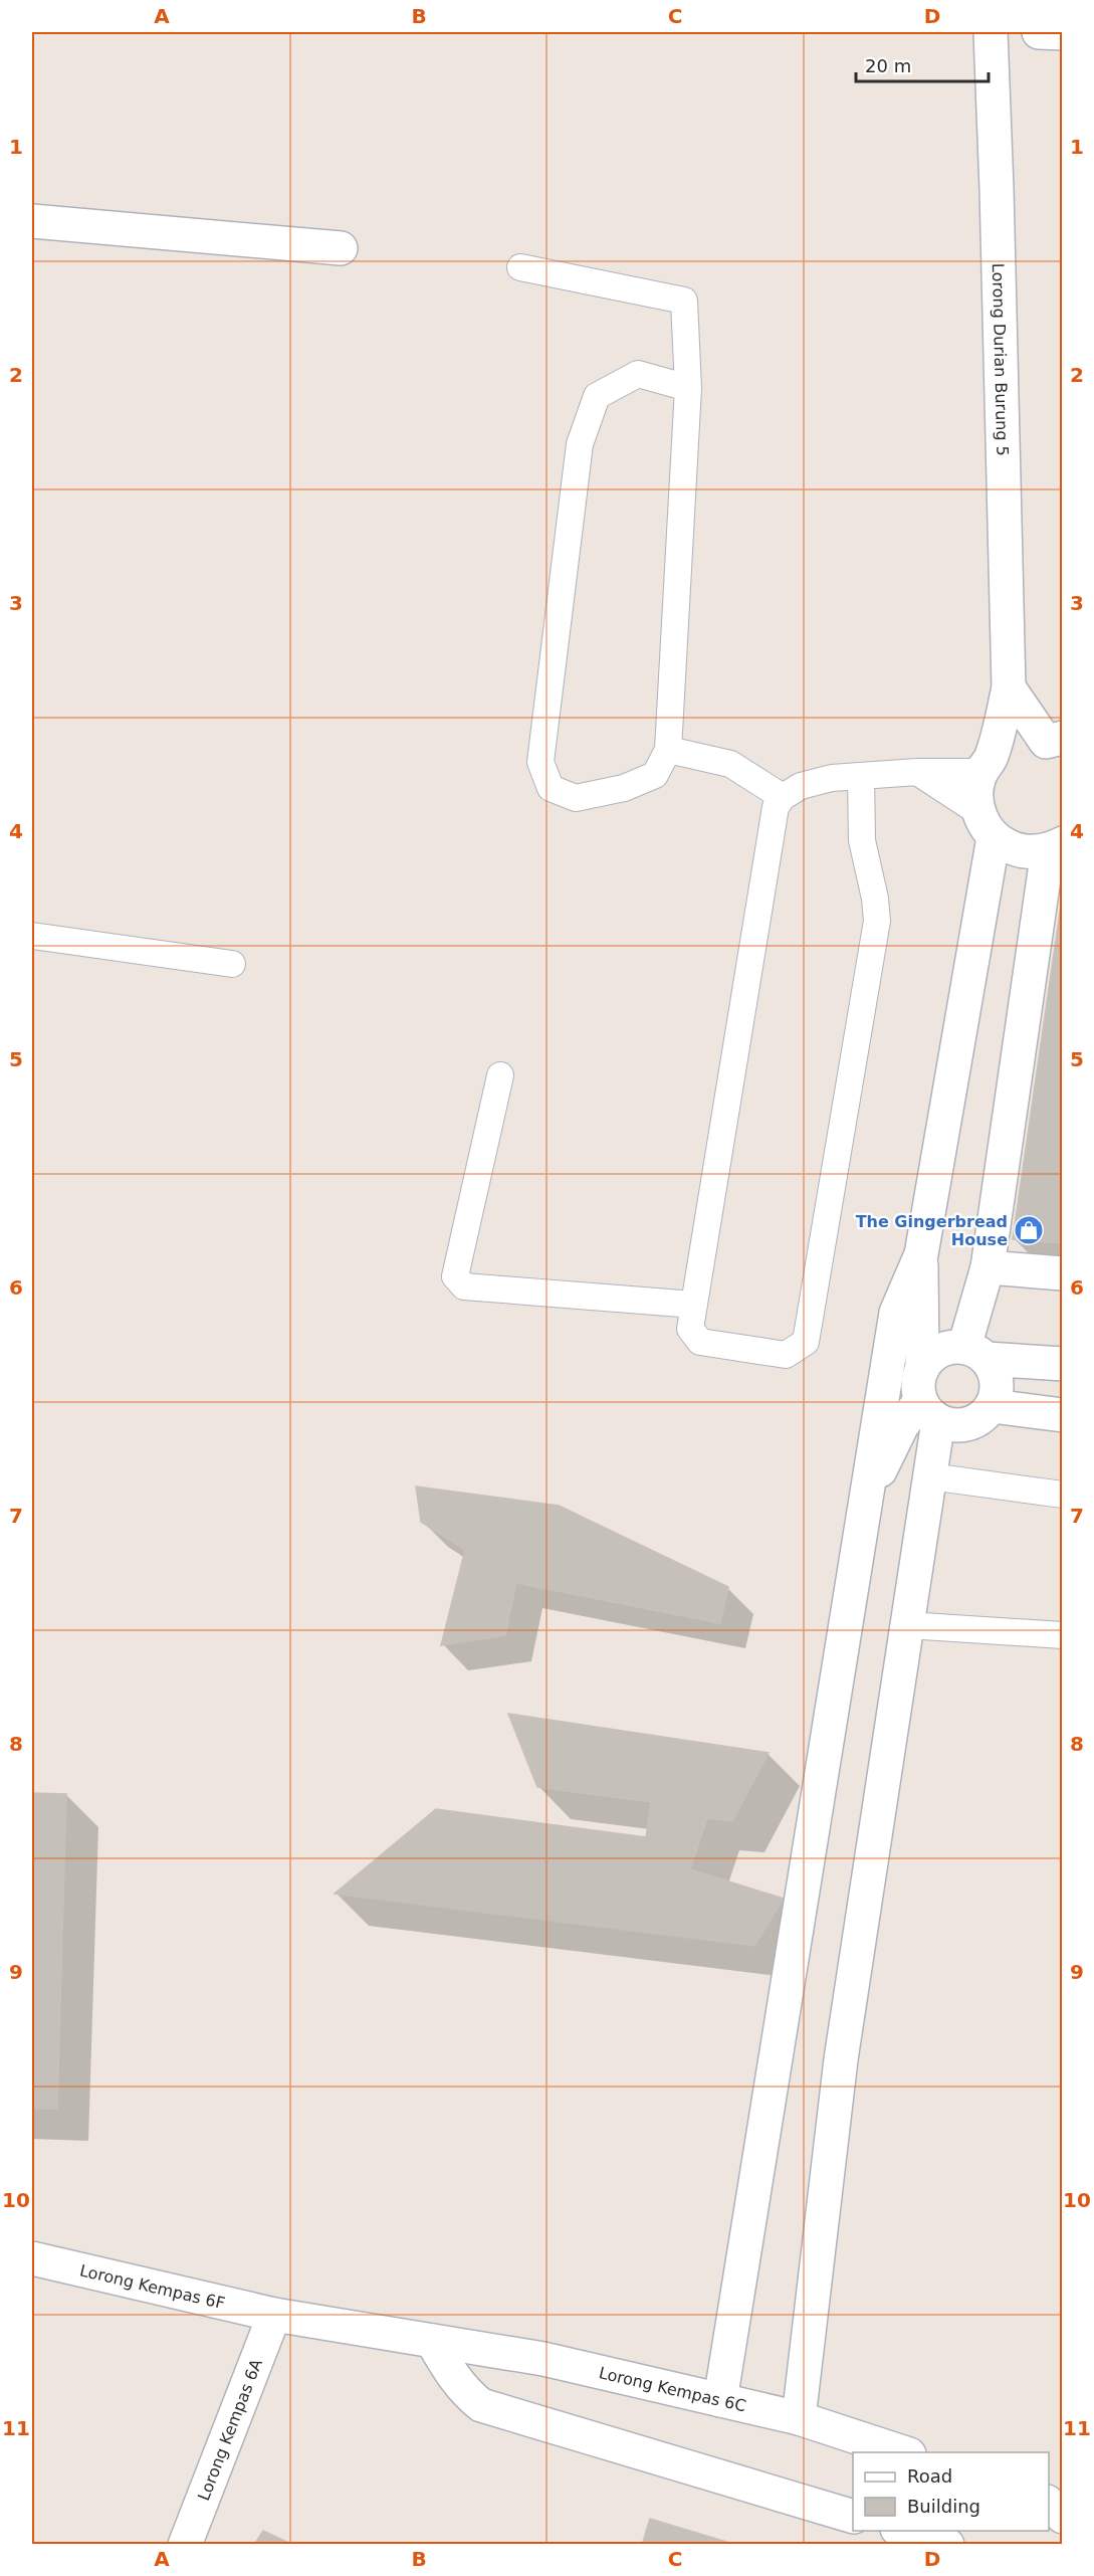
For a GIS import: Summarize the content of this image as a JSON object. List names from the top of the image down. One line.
{"streets":{"street":["Lorong Durian Burung 5","Lorong Kempas 6F","Lorong Kempas 6C","Lorong Kempas 6A"]},"crossings":[["Lorong Kempas 6F","Lorong Kempas 6C"],["Lorong Kempas 6F","Lorong Kempas 6A"],["Lorong Kempas 6C","Lorong Kempas 6A"]],"places":{"shop":["The Gingerbread House"]},"legend":["Road","Building"],"scale_bar":"20 m","grid":{"columns":["A","B","C","D"],"rows":["1","2","3","4","5","6","7","8","9","10","11"]}}
